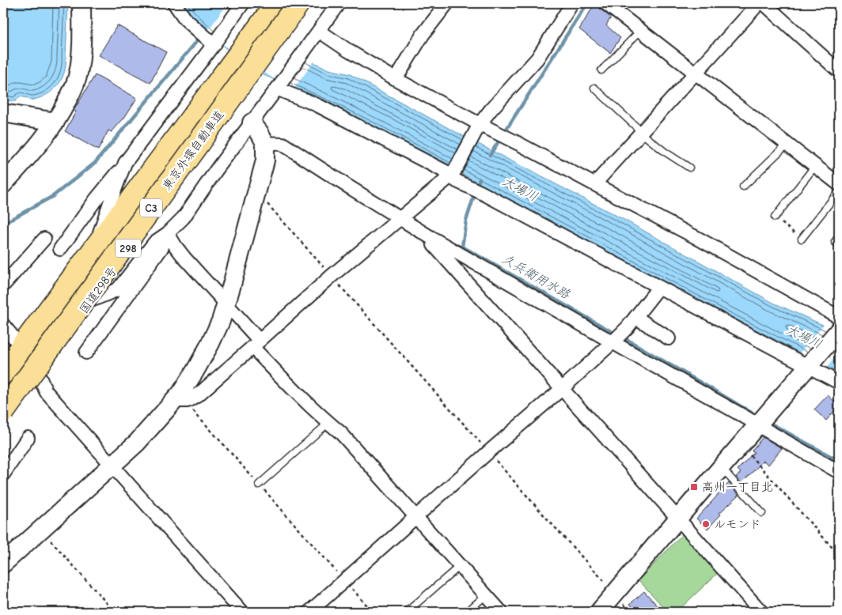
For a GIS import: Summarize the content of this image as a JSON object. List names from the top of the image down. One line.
{"streets":{"highway":["東京外環自動車道","C3","298","国道298号"]},"crossings":[["東京外環自動車道","298"]],"water":["大場川","久兵衛用水路"],"places":{"transit":["高州一丁目北"],"other":["ルモンド"]}}
